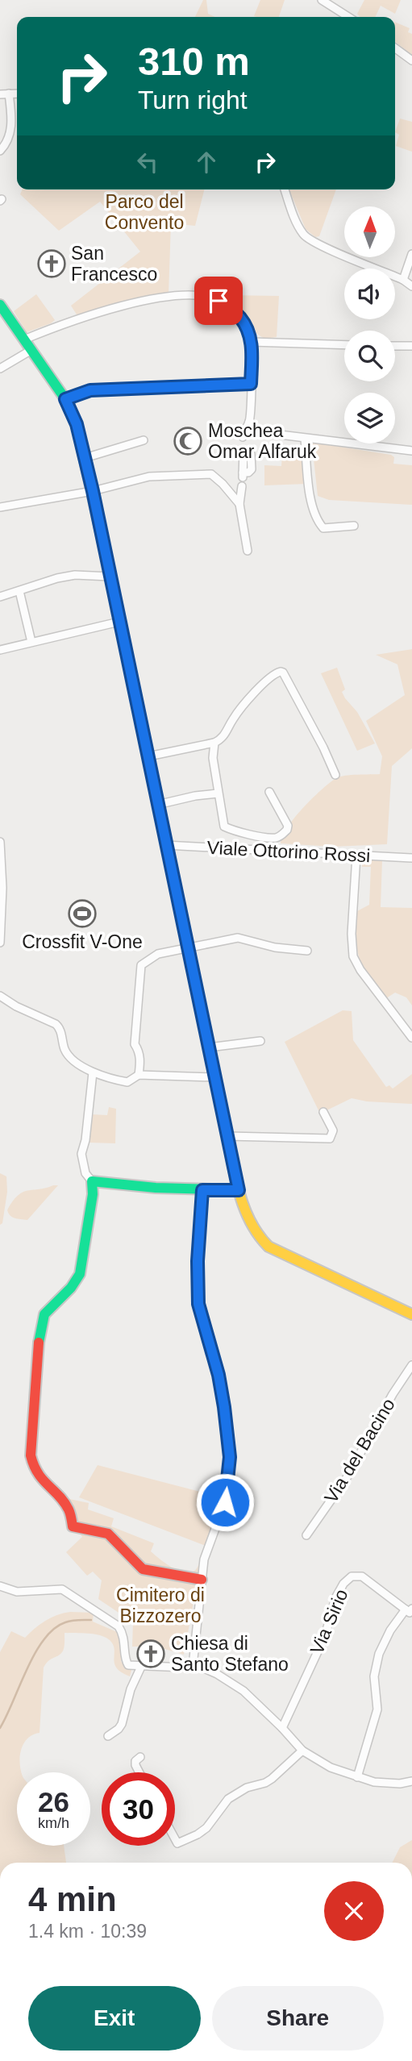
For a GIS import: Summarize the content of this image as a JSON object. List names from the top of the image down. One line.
{"streets":{"street":["Viale Ottorino Rossi","Via del Bacino","Via Sirio"]},"parks":["Parco del Convento","Cimitero di Bizzozero"],"places":{"church":["San Francesco","Chiesa di Santo Stefano"],"mosque":["Moschea Omar Alfaruk"],"sports":["Crossfit V-One"]},"north":"top","page":{"turn":["310 m","Turn right"],"speed":"26 km/h","limit":"30","heading":["4 min","1.4 km · 10:39"],"buttons":["Exit","Share"]}}
